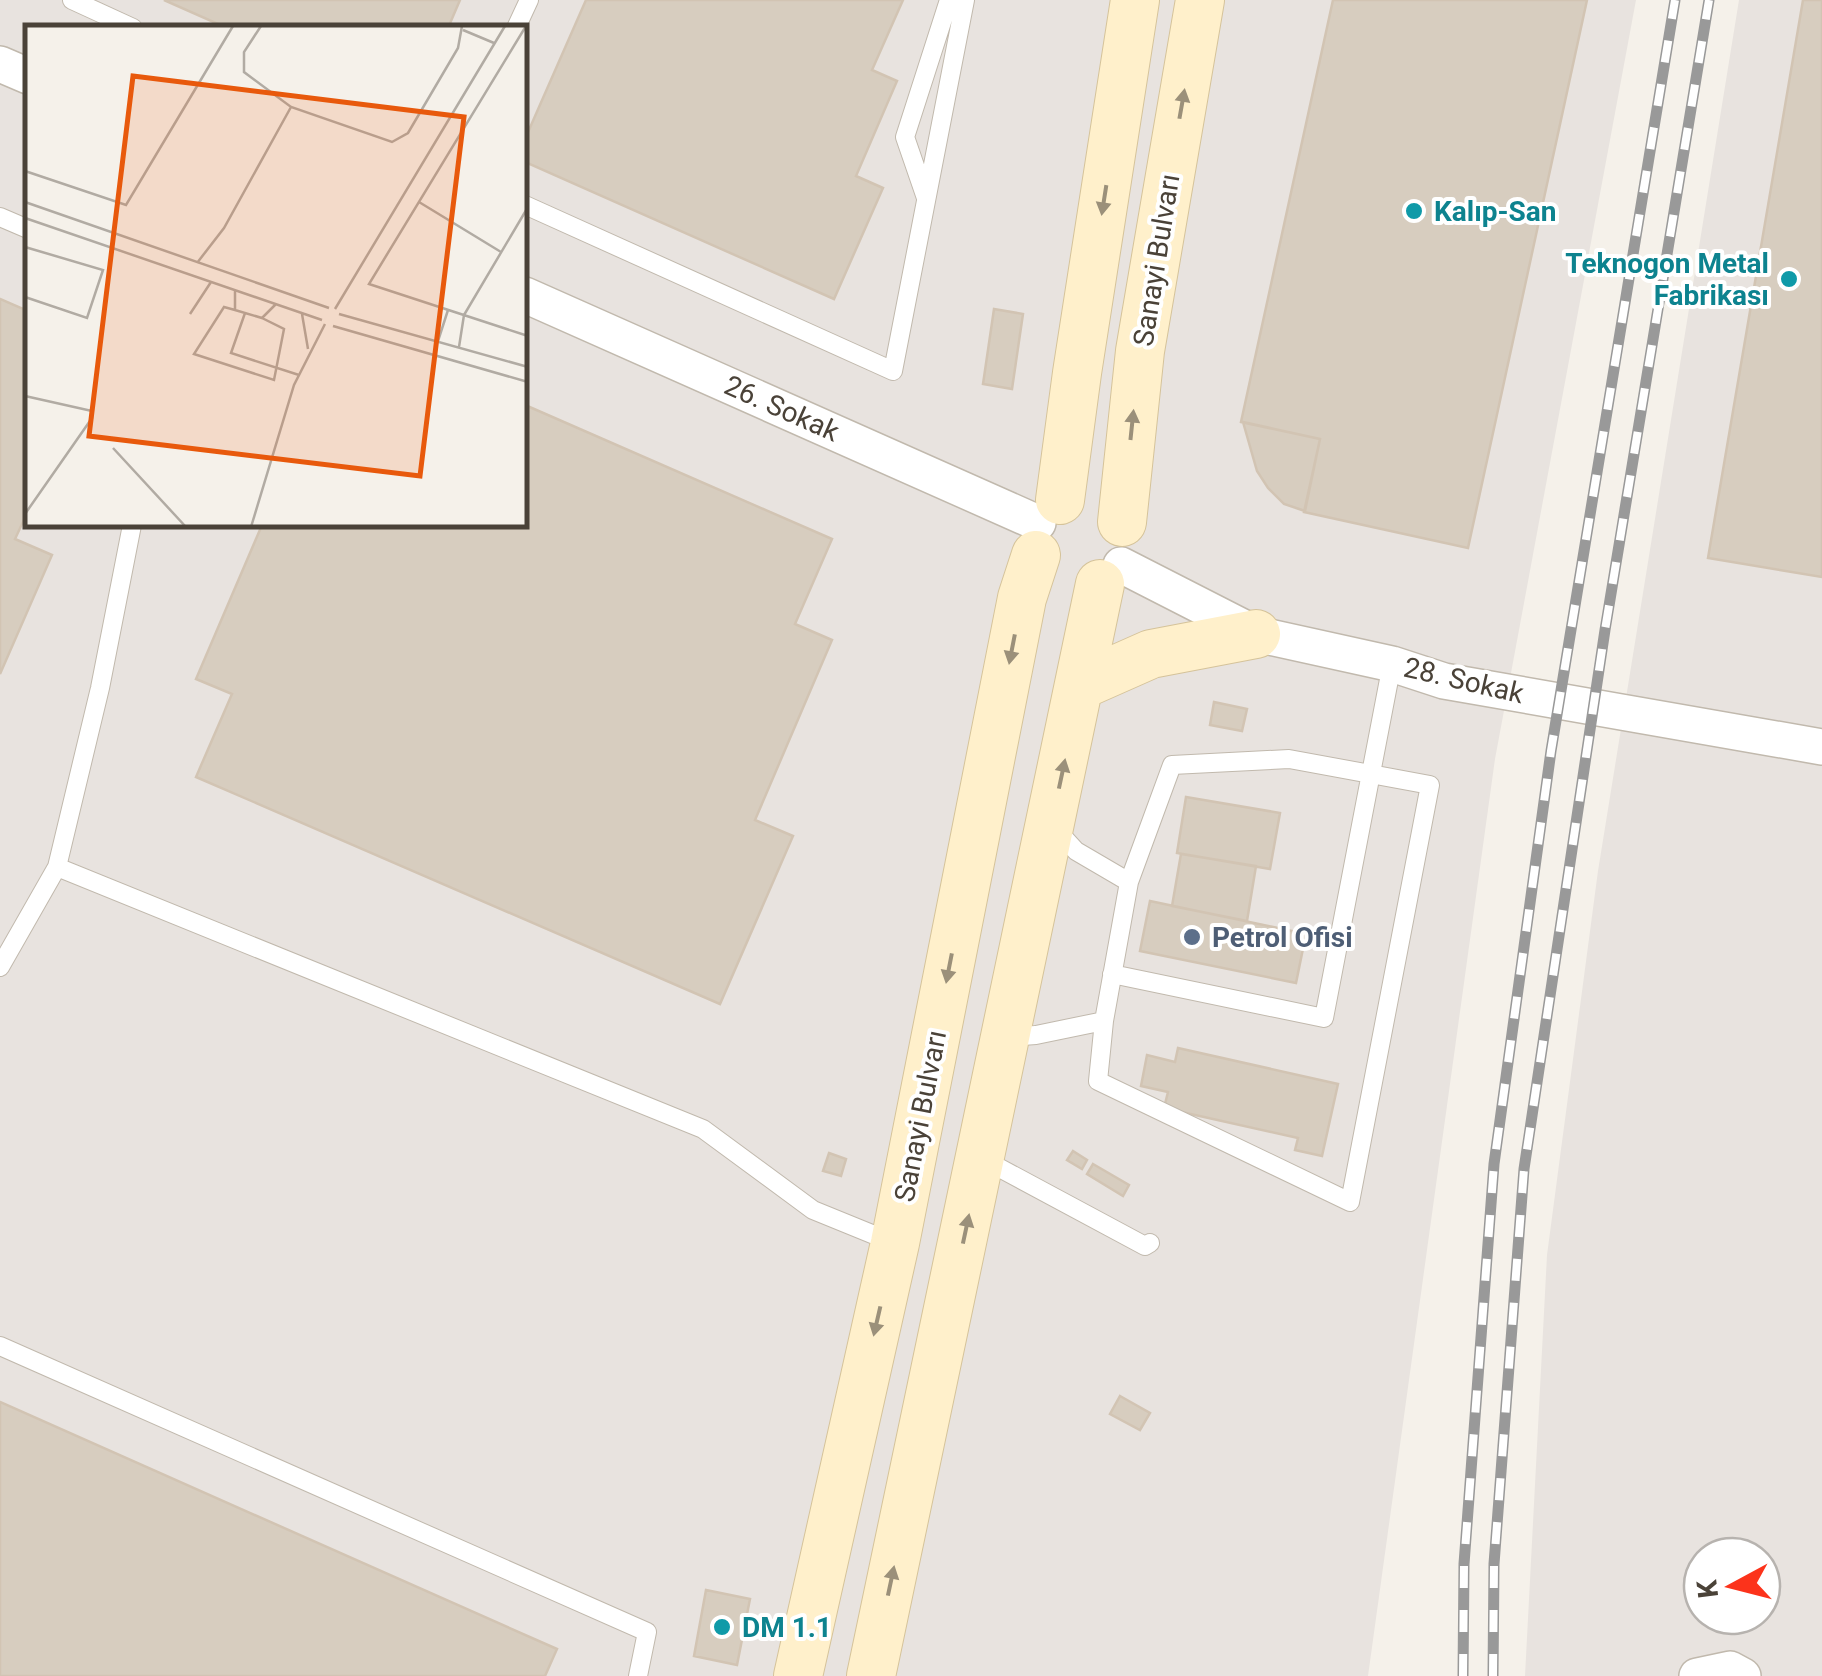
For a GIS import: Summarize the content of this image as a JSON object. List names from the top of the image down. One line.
{"streets":{"main road":["Sanayi Bulvarı"],"street":["26. Sokak","28. Sokak"]},"crossings":[["Sanayi Bulvarı","26. Sokak"],["Sanayi Bulvarı","28. Sokak"],["26. Sokak","28. Sokak"]],"places":["Kalıp-San","Teknogon Metal Fabrikası","Petrol Ofisi","DM 1.1"],"north":"left"}
